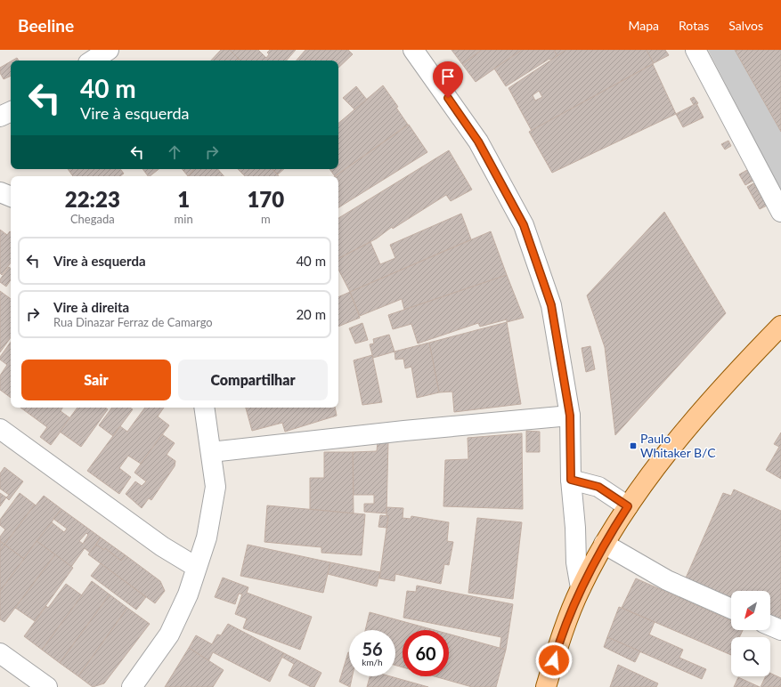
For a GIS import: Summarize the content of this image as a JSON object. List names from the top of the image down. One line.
{"places":{"transit":["Paulo Whitaker B/C"]},"north":"bottom left","page":{"header":"Beeline","nav":["Mapa","Rotas","Salvos"],"turn":["40 m","Vire à esquerda"],"eta":["22:23","Chegada","1","min","170","m"],"list":[{"name":"Vire à esquerda","value":"40 m"},{"name":"Vire à direita","note":"Rua Dinazar Ferraz de Camargo","value":"20 m"}],"buttons":["Sair","Compartilhar"],"speed":"56 km/h","limit":"60"}}
